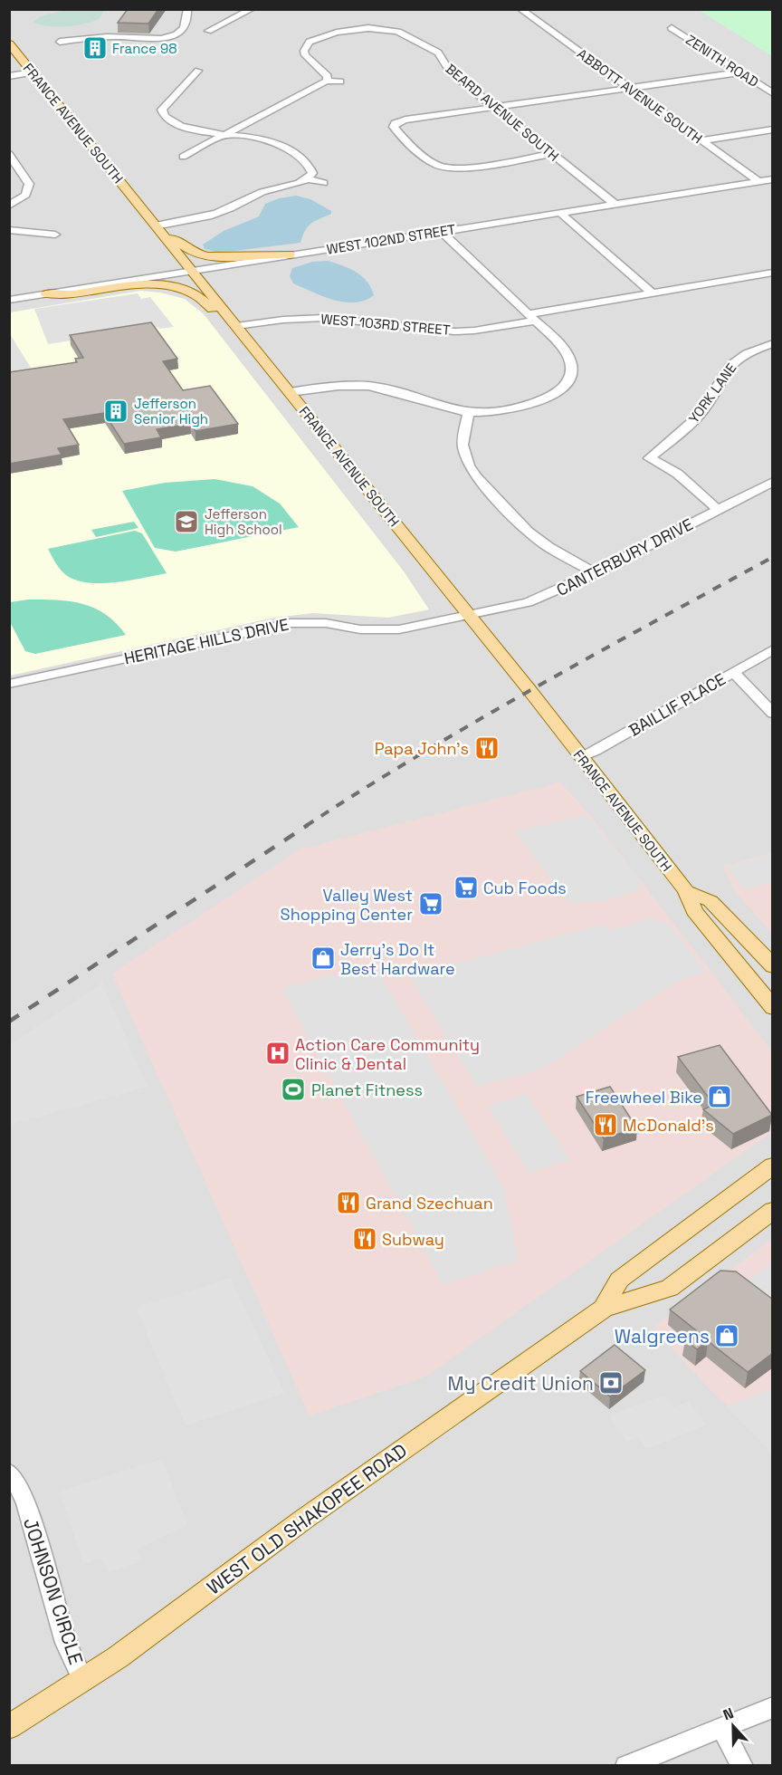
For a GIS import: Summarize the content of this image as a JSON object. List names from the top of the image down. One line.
{"streets":{"main road":["FRANCE AVENUE SOUTH","WEST OLD SHAKOPEE ROAD"],"street":["ZENITH ROAD","ABBOTT AVENUE SOUTH","BEARD AVENUE SOUTH","WEST 102ND STREET","WEST 103RD STREET","YORK LANE","CANTERBURY DRIVE","HERITAGE HILLS DRIVE","BAILLIF PLACE","JOHNSON CIRCLE"]},"crossings":[["ABBOTT AVENUE SOUTH","WEST 102ND STREET"],["BEARD AVENUE SOUTH","WEST 102ND STREET"],["FRANCE AVENUE SOUTH","WEST 102ND STREET"],["FRANCE AVENUE SOUTH","WEST 103RD STREET"],["FRANCE AVENUE SOUTH","CANTERBURY DRIVE"],["FRANCE AVENUE SOUTH","HERITAGE HILLS DRIVE"],["FRANCE AVENUE SOUTH","BAILLIF PLACE"],["YORK LANE","CANTERBURY DRIVE"],["CANTERBURY DRIVE","HERITAGE HILLS DRIVE"],["WEST OLD SHAKOPEE ROAD","JOHNSON CIRCLE"]],"places":{"building":["France 98","Jefferson Senior High"],"school or university":["Jefferson High School"],"restaurant":["Papa John's","McDonald's","Grand Szechuan","Subway"],"supermarket":["Cub Foods","Valley West Shopping Center"],"shop":["Jerry's Do It Best Hardware","Freewheel Bike","Walgreens"],"hospital":["Action Care Community Clinic & Dental"],"sports":["Planet Fitness"],"bank":["My Credit Union"]},"north":"top"}
